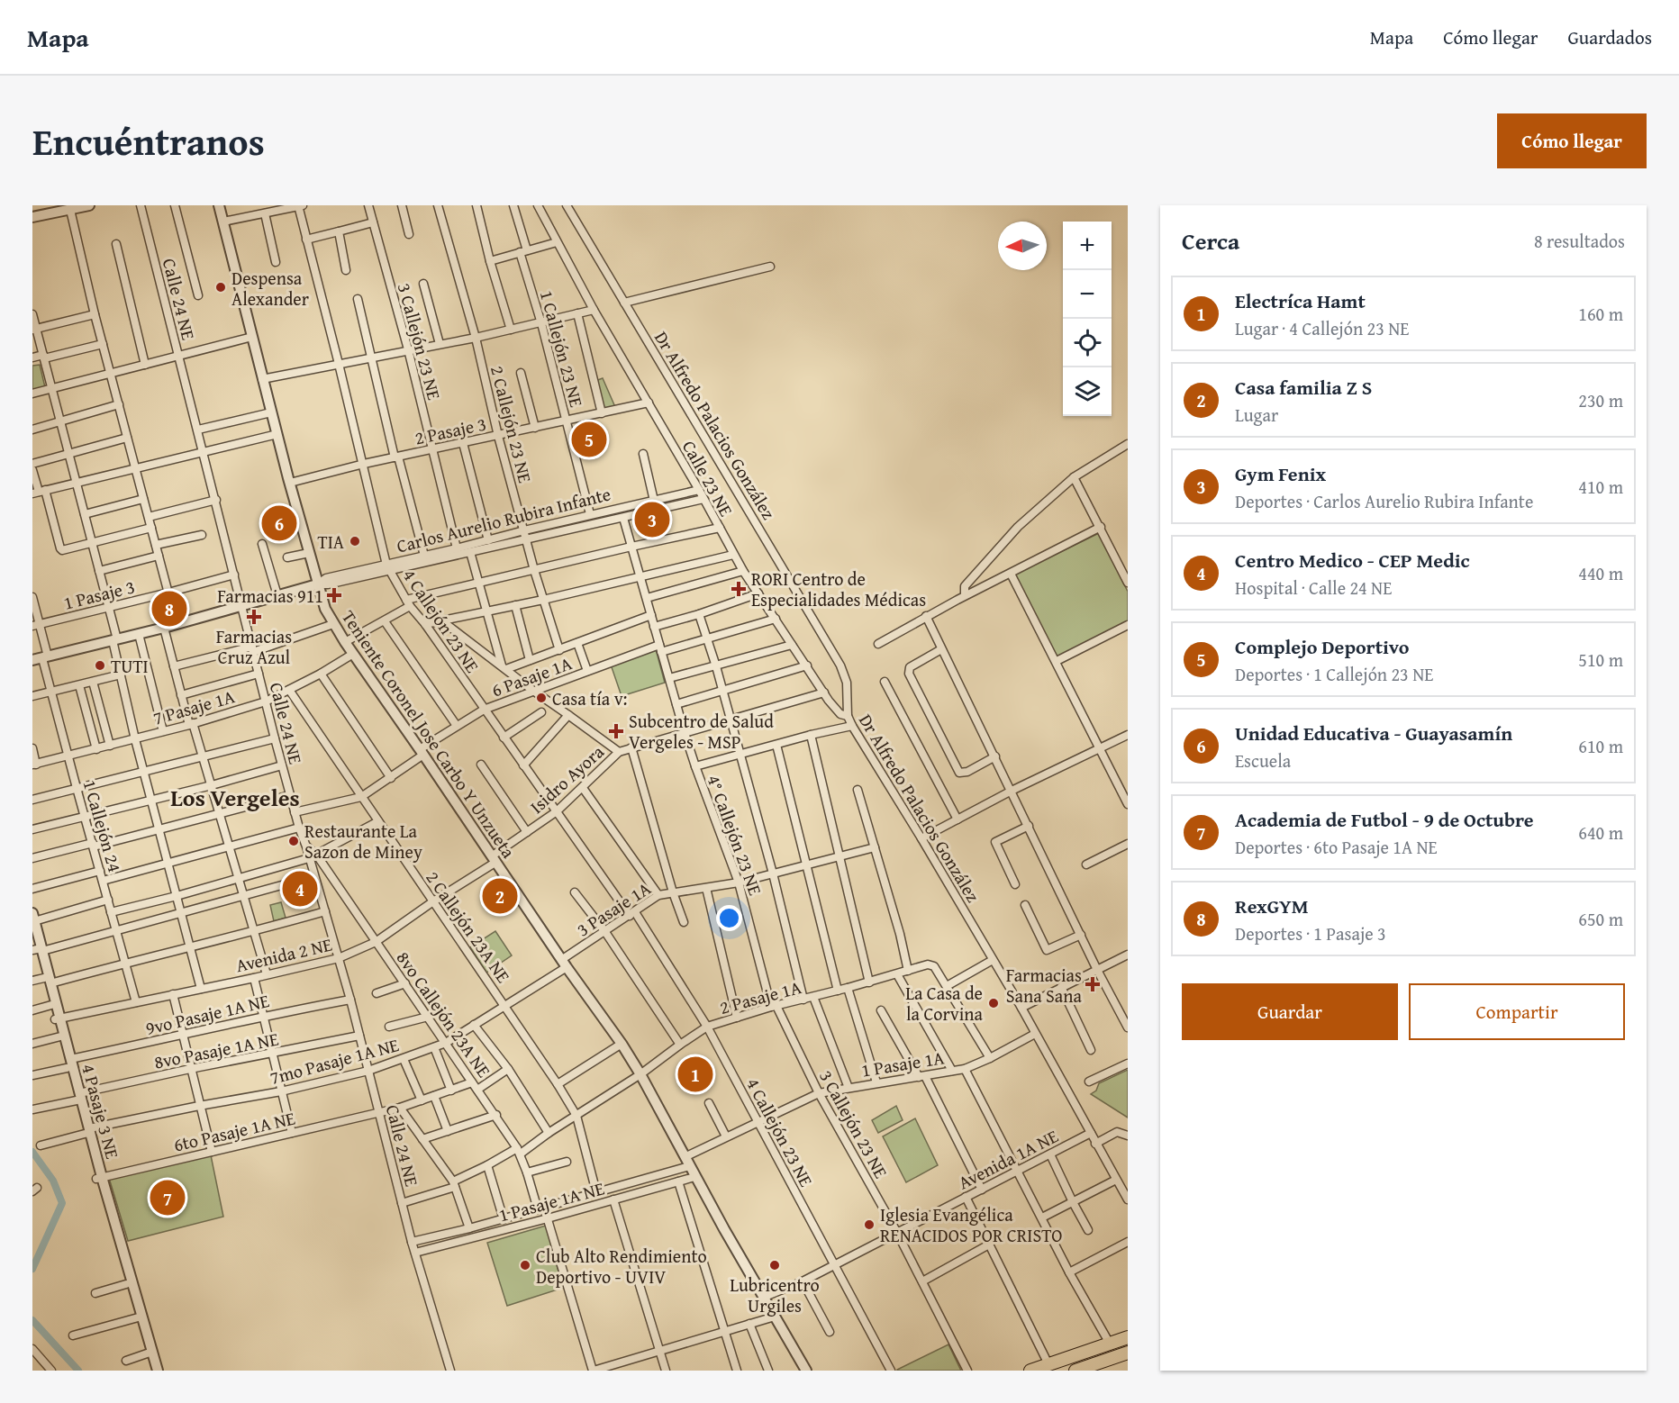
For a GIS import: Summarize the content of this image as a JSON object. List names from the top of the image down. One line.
{"streets":{"street":["Calle 24 NE","3 Callejón 23 NE","1 Callejón 23 NE","2 Callejón 23 NE","Dr Alfredo Palacios González","2 Pasaje 3","Calle 23 NE","Carlos Aurelio Rubira Infante","1 Pasaje 3","4 Callejón 23 NE","6 Pasaje 1A","7 Pasaje 1A","Teniente Coronel Jose Carbo Y Unzueta","Isidro Ayora","1 Callejón 24","4° Callejón 23 NE","3 Pasaje 1A","2 Callejón 23A NE","Avenida 2 NE","2 Pasaje 1A","9vo Pasaje 1A NE","8vo Callejón 23A NE","8vo Pasaje 1A NE","7mo Pasaje 1A NE","1 Pasaje 1A","4 Pasaje 3 NE","6to Pasaje 1A NE","Avenida 1A NE","1 Pasaje 1A NE"]},"crossings":[["Calle 24 NE","1 Pasaje 3"],["Calle 24 NE","6 Pasaje 1A"],["Calle 24 NE","7 Pasaje 1A"],["Calle 24 NE","Avenida 2 NE"],["Calle 24 NE","2 Pasaje 1A"],["Calle 24 NE","9vo Pasaje 1A NE"],["Calle 24 NE","8vo Callejón 23A NE"],["Calle 24 NE","8vo Pasaje 1A NE"],["Calle 24 NE","7mo Pasaje 1A NE"],["Calle 24 NE","6to Pasaje 1A NE"],["Calle 24 NE","1 Pasaje 1A NE"],["3 Callejón 23 NE","2 Pasaje 3"],["3 Callejón 23 NE","Carlos Aurelio Rubira Infante"],["3 Callejón 23 NE","4° Callejón 23 NE"],["3 Callejón 23 NE","2 Pasaje 1A"],["3 Callejón 23 NE","1 Pasaje 1A"],["3 Callejón 23 NE","Avenida 1A NE"],["1 Callejón 23 NE","2 Pasaje 3"],["1 Callejón 23 NE","Carlos Aurelio Rubira Infante"],["2 Callejón 23 NE","2 Pasaje 3"],["2 Callejón 23 NE","Carlos Aurelio Rubira Infante"],["Dr Alfredo Palacios González","Calle 23 NE"],["Dr Alfredo Palacios González","1 Pasaje 1A"],["Dr Alfredo Palacios González","Avenida 1A NE"],["2 Pasaje 3","Calle 23 NE"],["2 Pasaje 3","4 Callejón 23 NE"],["2 Pasaje 3","Teniente Coronel Jose Carbo Y Unzueta"],["Calle 23 NE","Carlos Aurelio Rubira Infante"],["Calle 23 NE","6 Pasaje 1A"],["Calle 23 NE","Isidro Ayora"],["Carlos Aurelio Rubira Infante","4 Callejón 23 NE"],["Carlos Aurelio Rubira Infante","4° Callejón 23 NE"],["1 Pasaje 3","1 Callejón 24"],["4 Callejón 23 NE","6 Pasaje 1A"],["4 Callejón 23 NE","Isidro Ayora"],["4 Callejón 23 NE","3 Pasaje 1A"],["4 Callejón 23 NE","2 Pasaje 1A"],["4 Callejón 23 NE","1 Pasaje 1A"],["4 Callejón 23 NE","Avenida 1A NE"],["6 Pasaje 1A","Teniente Coronel Jose Carbo Y Unzueta"],["6 Pasaje 1A","4° Callejón 23 NE"],["6 Pasaje 1A","2 Callejón 23A NE"],["7 Pasaje 1A","Teniente Coronel Jose Carbo Y Unzueta"],["7 Pasaje 1A","1 Callejón 24"],["7 Pasaje 1A","2 Callejón 23A NE"],["Teniente Coronel Jose Carbo Y Unzueta","Isidro Ayora"],["Teniente Coronel Jose Carbo Y Unzueta","3 Pasaje 1A"],["Teniente Coronel Jose Carbo Y Unzueta","Avenida 2 NE"],["Teniente Coronel Jose Carbo Y Unzueta","2 Pasaje 1A"],["Teniente Coronel Jose Carbo Y Unzueta","7mo Pasaje 1A NE"],["Teniente Coronel Jose Carbo Y Unzueta","1 Pasaje 1A"],["Teniente Coronel Jose Carbo Y Unzueta","Avenida 1A NE"],["Teniente Coronel Jose Carbo Y Unzueta","1 Pasaje 1A NE"],["Isidro Ayora","4° Callejón 23 NE"],["Isidro Ayora","Avenida 2 NE"],["1 Callejón 24","Avenida 2 NE"],["4° Callejón 23 NE","3 Pasaje 1A"],["4° Callejón 23 NE","2 Pasaje 1A"],["3 Pasaje 1A","7mo Pasaje 1A NE"],["2 Callejón 23A NE","Avenida 2 NE"],["2 Callejón 23A NE","2 Pasaje 1A"],["2 Callejón 23A NE","7mo Pasaje 1A NE"],["2 Callejón 23A NE","1 Pasaje 1A NE"],["Avenida 2 NE","8vo Callejón 23A NE"],["Avenida 2 NE","4 Pasaje 3 NE"],["2 Pasaje 1A","8vo Callejón 23A NE"],["2 Pasaje 1A","1 Pasaje 1A"],["9vo Pasaje 1A NE","4 Pasaje 3 NE"],["8vo Callejón 23A NE","7mo Pasaje 1A NE"],["8vo Callejón 23A NE","6to Pasaje 1A NE"],["8vo Callejón 23A NE","1 Pasaje 1A NE"],["8vo Pasaje 1A NE","4 Pasaje 3 NE"],["7mo Pasaje 1A NE","4 Pasaje 3 NE"],["1 Pasaje 1A","1 Pasaje 1A NE"],["4 Pasaje 3 NE","6to Pasaje 1A NE"]],"districts":["Los Vergeles"],"places":{"other":["Despensa Alexander","TIA","TUTI","Casa tía v:","Restaurante La Sazon de Miney","La Casa de la Corvina","Iglesia Evangélica RENACIDOS POR CRISTO","Club Alto Rendimiento Deportivo - UVIV","Lubricentro Urgiles"],"health":["RORI Centro de Especialidades Médicas","Farmacias 911","Farmacias Cruz Azul","Subcentro de Salud Vergeles - MSP","Farmacias Sana Sana"]},"north":"left","page":{"header":"Mapa","nav":["Mapa","Cómo llegar","Guardados"],"title":"Encuéntranos","buttons":["Cómo llegar",["Guardar","Compartir"]],"heading":["Cerca","8 resultados"],"map_buttons":["+","−"],"list":[{"mark":"1","name":"Electríca Hamt","note":"Lugar · 4 Callejón 23 NE","value":"160 m"},{"mark":"2","name":"Casa familia Z S","note":"Lugar","value":"230 m"},{"mark":"3","name":"Gym Fenix","note":"Deportes · Carlos Aurelio Rubira Infante","value":"410 m"},{"mark":"4","name":"Centro Medico - CEP Medic","note":"Hospital · Calle 24 NE","value":"440 m"},{"mark":"5","name":"Complejo Deportivo","note":"Deportes · 1 Callejón 23 NE","value":"510 m"},{"mark":"6","name":"Unidad Educativa - Guayasamín","note":"Escuela","value":"610 m"},{"mark":"7","name":"Academia de Futbol - 9 de Octubre","note":"Deportes · 6to Pasaje 1A NE","value":"640 m"},{"mark":"8","name":"RexGYM","note":"Deportes · 1 Pasaje 3","value":"650 m"}],"pins":["5","3","6","8","4","2","1","7"]}}
